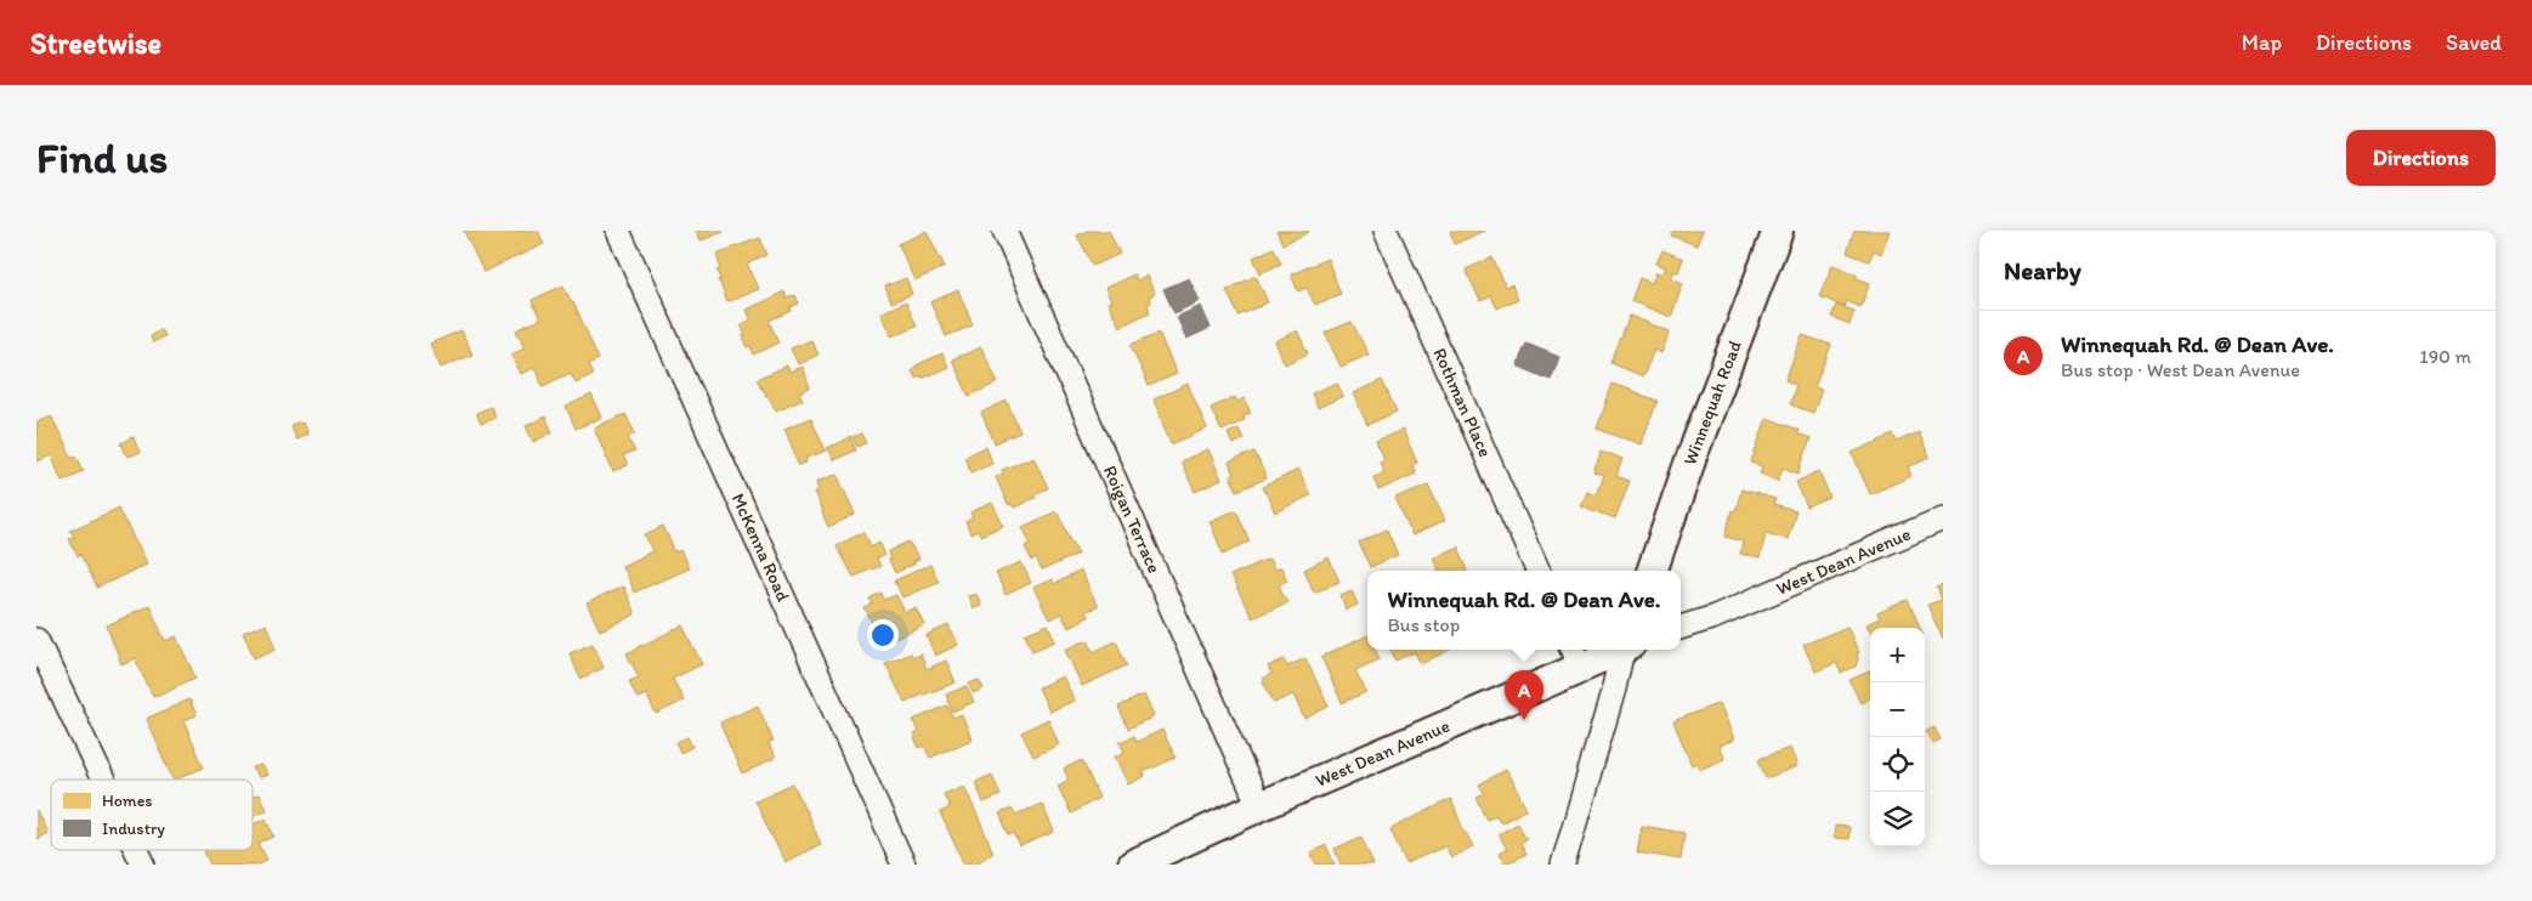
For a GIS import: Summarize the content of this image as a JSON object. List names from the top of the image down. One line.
{"streets":{"street":["Rothman Place","Winnequah Road","Roigan Terrace","McKenna Road","West Dean Avenue"]},"crossings":[["Roigan Terrace","West Dean Avenue"]],"legend":["Homes","Industry"],"page":{"header":"Streetwise","nav":["Map","Directions","Saved"],"buttons":"Directions","title":"Find us","heading":"Nearby","list":[{"mark":"A","name":"Winnequah Rd. @ Dean Ave.","note":"Bus stop · West Dean Avenue","value":"190 m"}],"popup":["Winnequah Rd. @ Dean Ave.","Bus stop"],"map_buttons":["+","−"],"pins":"A"}}
